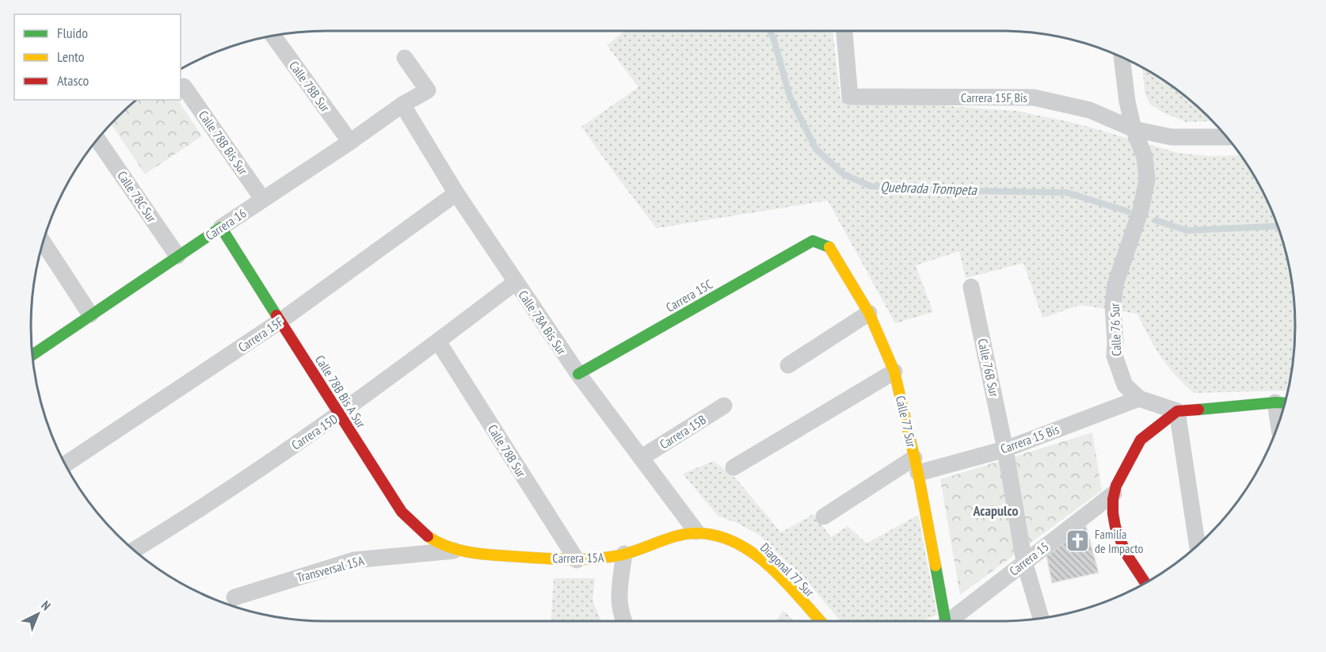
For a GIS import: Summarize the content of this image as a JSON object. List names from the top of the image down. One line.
{"streets":{"street":["Calle 78B Sur","Carrera 15F Bis","Calle 78B Bis Sur","Calle 78C Sur","Carrera 16","Carrera 15C","Calle 78A Bis Sur","Calle 76 Sur","Carrera 15F","Calle 76B Sur","Calle 78B Bis A Sur","Calle 77 Sur","Carrera 15D","Carrera 15B","Carrera 15 Bis","Carrera 15A","Carrera 15","Transversal 15A","Diagonal 77 Sur"]},"crossings":[["Calle 78B Sur","Carrera 16"],["Calle 78B Sur","Carrera 15D"],["Calle 78B Sur","Carrera 15A"],["Carrera 15F Bis","Calle 76 Sur"],["Calle 78B Bis Sur","Carrera 16"],["Calle 78C Sur","Carrera 16"],["Carrera 16","Calle 78A Bis Sur"],["Carrera 16","Calle 78B Bis A Sur"],["Carrera 15C","Calle 78A Bis Sur"],["Carrera 15C","Calle 77 Sur"],["Calle 78A Bis Sur","Carrera 15F"],["Calle 78A Bis Sur","Carrera 15D"],["Calle 78A Bis Sur","Carrera 15B"],["Calle 78A Bis Sur","Carrera 15A"],["Calle 78A Bis Sur","Diagonal 77 Sur"],["Calle 76 Sur","Carrera 15 Bis"],["Carrera 15F","Calle 78B Bis A Sur"],["Calle 76B Sur","Carrera 15 Bis"],["Calle 76B Sur","Carrera 15"],["Calle 78B Bis A Sur","Carrera 15D"],["Calle 78B Bis A Sur","Carrera 15A"],["Calle 78B Bis A Sur","Transversal 15A"],["Calle 77 Sur","Carrera 15 Bis"],["Carrera 15A","Transversal 15A"],["Carrera 15A","Diagonal 77 Sur"]],"districts":["Acapulco"],"water":["Quebrada Trompeta"],"places":{"church":["Familia de Impacto"]},"legend":["Fluido","Lento","Atasco"],"north":"top right"}
